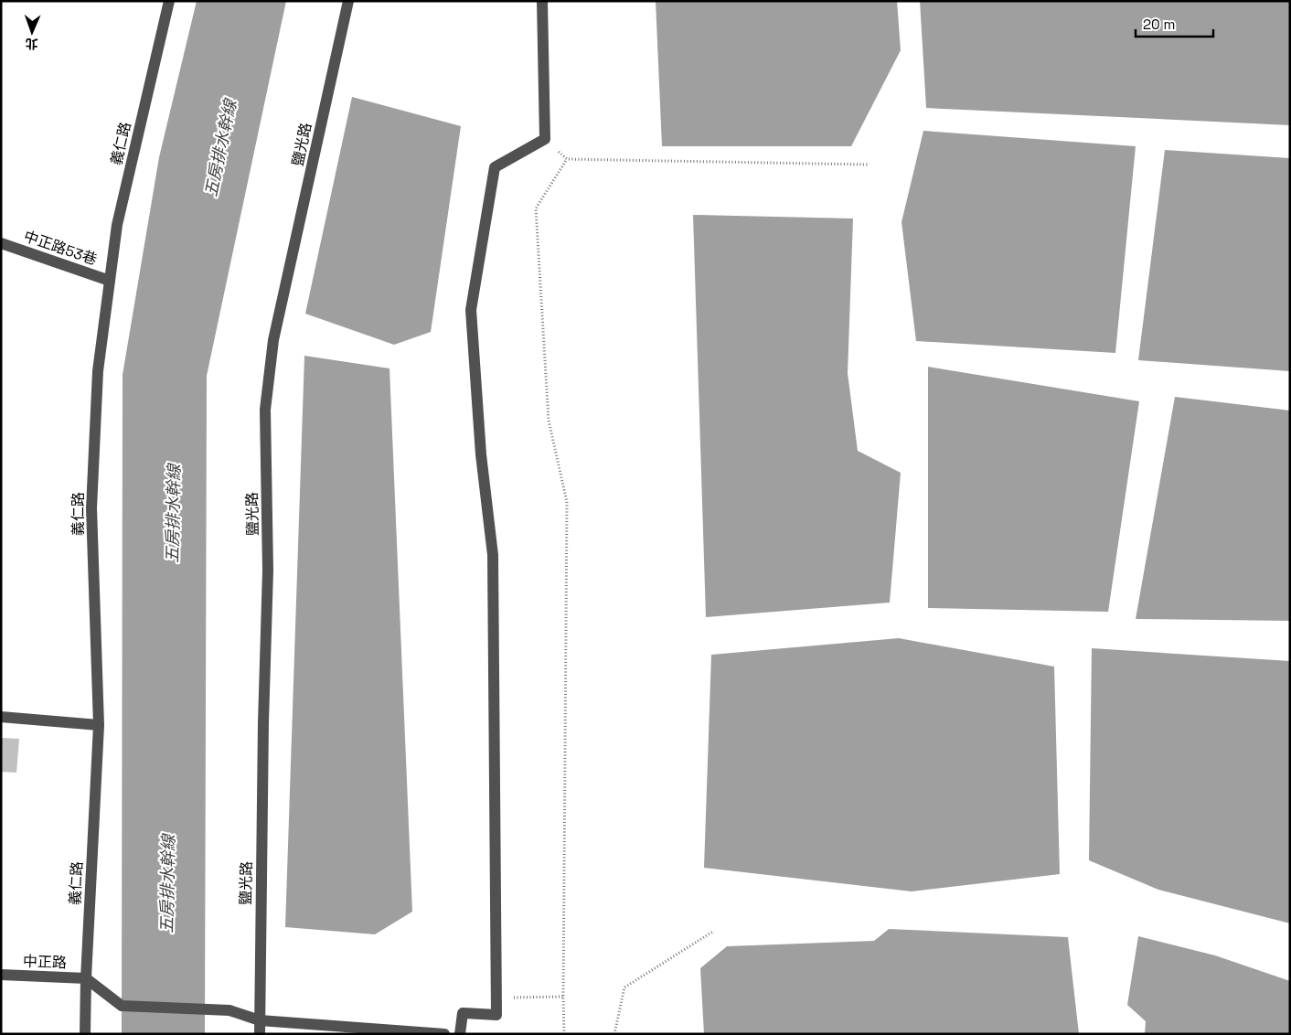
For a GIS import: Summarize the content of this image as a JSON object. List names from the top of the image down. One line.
{"streets":{"street":["義仁路","鹽光路","中正路53巷","中正路"]},"crossings":[["義仁路","中正路53巷"],["義仁路","中正路"]],"water":["五房排水幹線"],"scale_bar":"20 m","north":"bottom"}
